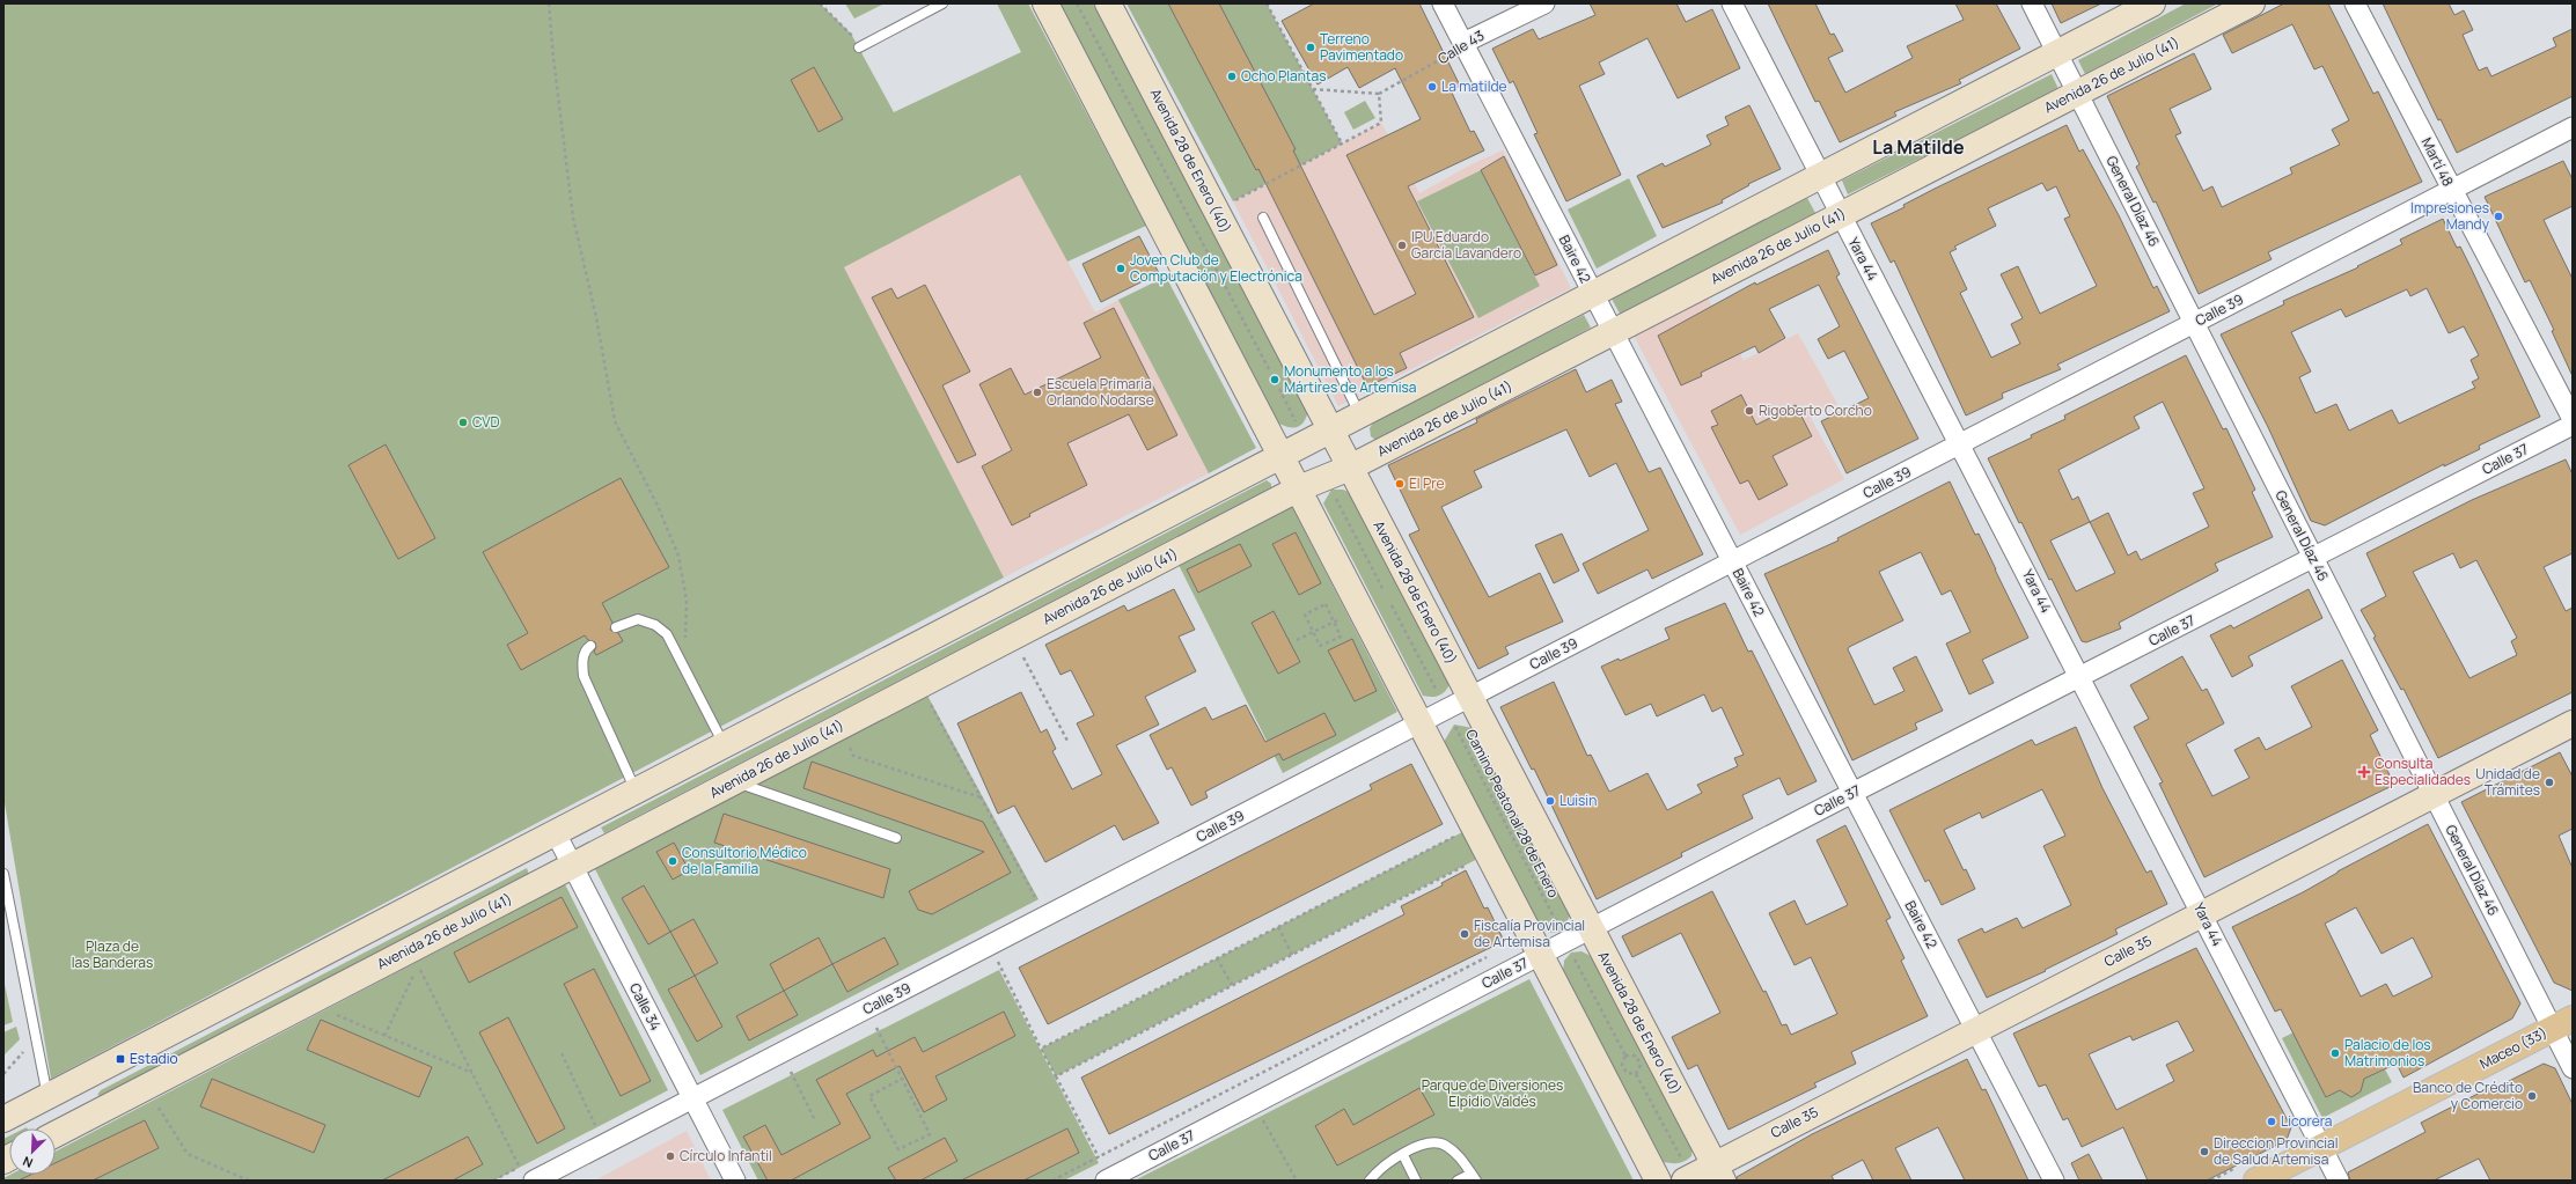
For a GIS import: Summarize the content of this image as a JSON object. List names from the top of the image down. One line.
{"streets":{"main road":["Avenida 26 de Julio (41)","Avenida 28 de Enero (40)","Calle 35","Maceo (33)"],"street":["Calle 43","Martí 48","General Díaz 46","Baire 42","Yara 44","Calle 39","Calle 37","Calle 34"],"path":["Camino Peatonal 28 de Enero"]},"crossings":[["Calle 43","Baire 42"],["Avenida 26 de Julio (41)","Avenida 28 de Enero (40)"],["Avenida 26 de Julio (41)","General Díaz 46"],["Avenida 26 de Julio (41)","Baire 42"],["Avenida 26 de Julio (41)","Yara 44"],["Avenida 26 de Julio (41)","Calle 34"],["Avenida 28 de Enero (40)","Calle 39"],["Avenida 28 de Enero (40)","Calle 37"],["Avenida 28 de Enero (40)","Calle 35"],["Martí 48","Calle 39"],["General Díaz 46","Calle 39"],["General Díaz 46","Calle 37"],["General Díaz 46","Calle 35"],["General Díaz 46","Maceo (33)"],["Baire 42","Calle 39"],["Baire 42","Calle 37"],["Baire 42","Calle 35"],["Yara 44","Calle 39"],["Yara 44","Calle 37"],["Yara 44","Calle 35"],["Yara 44","Maceo (33)"],["Calle 39","Camino Peatonal 28 de Enero"],["Calle 39","Calle 34"],["Calle 37","Camino Peatonal 28 de Enero"],["Camino Peatonal 28 de Enero","Calle 35"]],"districts":["La Matilde"],"parks":["Plaza de las Banderas","Parque de Diversiones Elpidio Valdés"],"places":{"other":["Terreno Pavimentado","Ocho Plantas","La matilde","Impresiones Mandy","IPU Eduardo García Lavandero","Joven Club de Computación y Electrónica","Monumento a los Mártires de Artemisa","Escuela Primaria Orlando Nodarse","Rigoberto Corcho","CVD","El Pre","Unidad de Trámites","Luisin","Consultorio Médico de la Familia","Fiscalía Provincial de Artemisa","Palacio de los Matrimonios","Banco de Crédito y Comercio","Licorera","Direccion Provincial de Salud Artemisa","Círculo Infantil"],"health":["Consulta Especialidades"],"transit":["Estadio"]},"north":"bottom left"}
